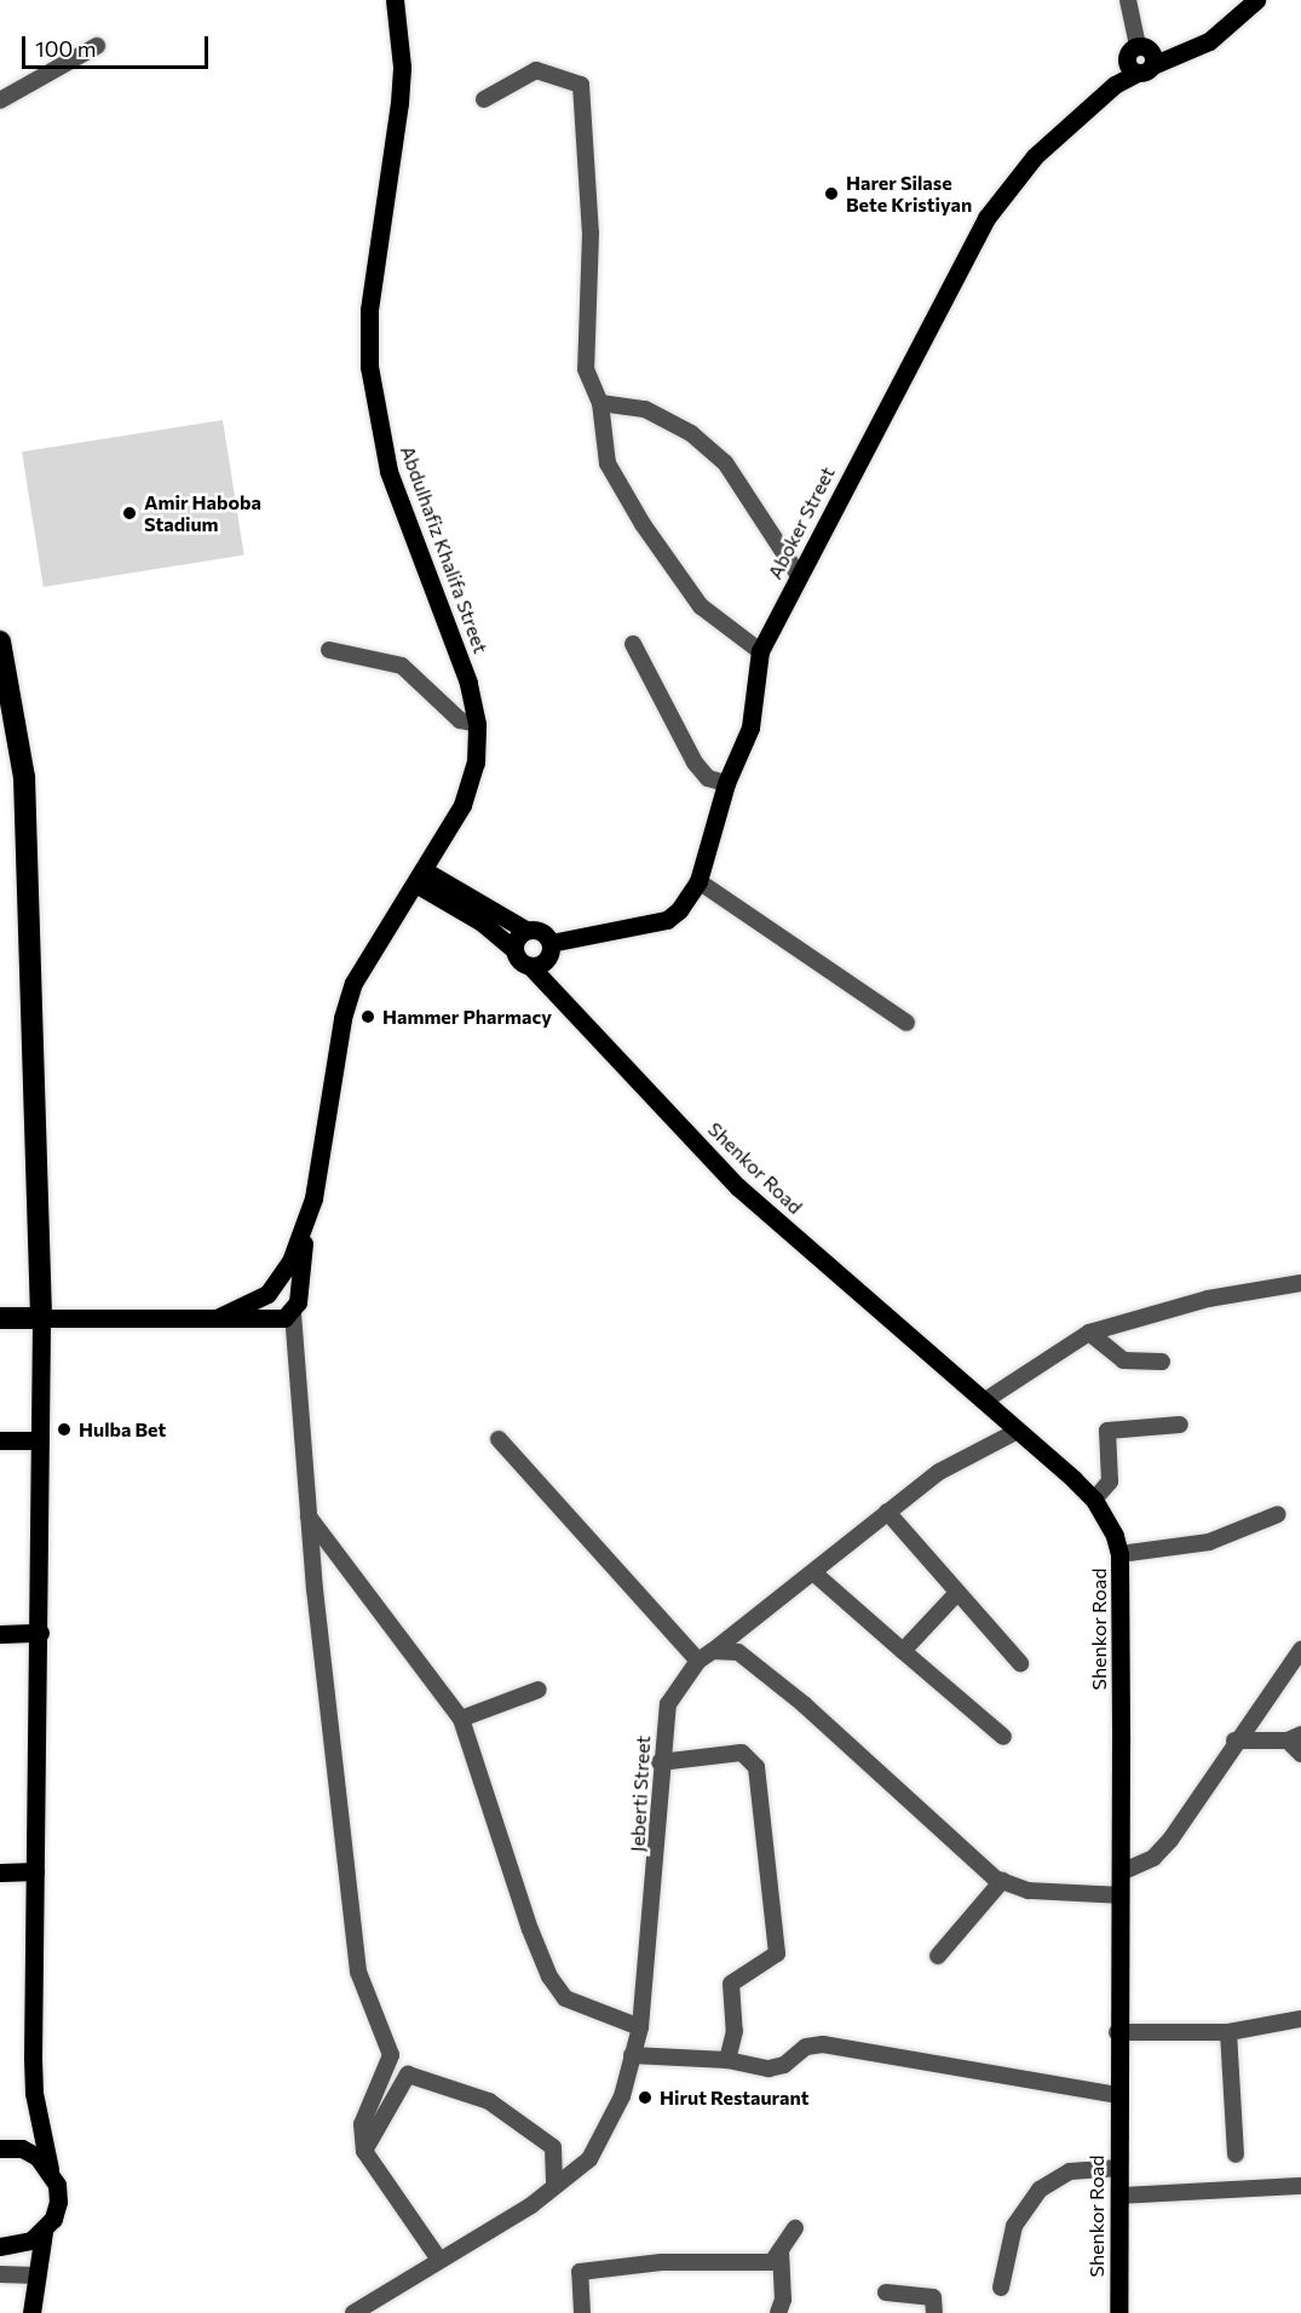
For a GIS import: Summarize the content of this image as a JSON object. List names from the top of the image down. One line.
{"streets":{"main road":["Aboker Street","Abdulhafiz Khalifa Street","Shenkor Road"],"street":["Jeberti Street"]},"crossings":[["Aboker Street","Shenkor Road"],["Shenkor Road","Jeberti Street"]],"places":["Harer Silase Bete Kristiyan","Amir Haboba Stadium","Hammer Pharmacy","Hulba Bet","Hirut Restaurant"],"scale_bar":"100 m"}
